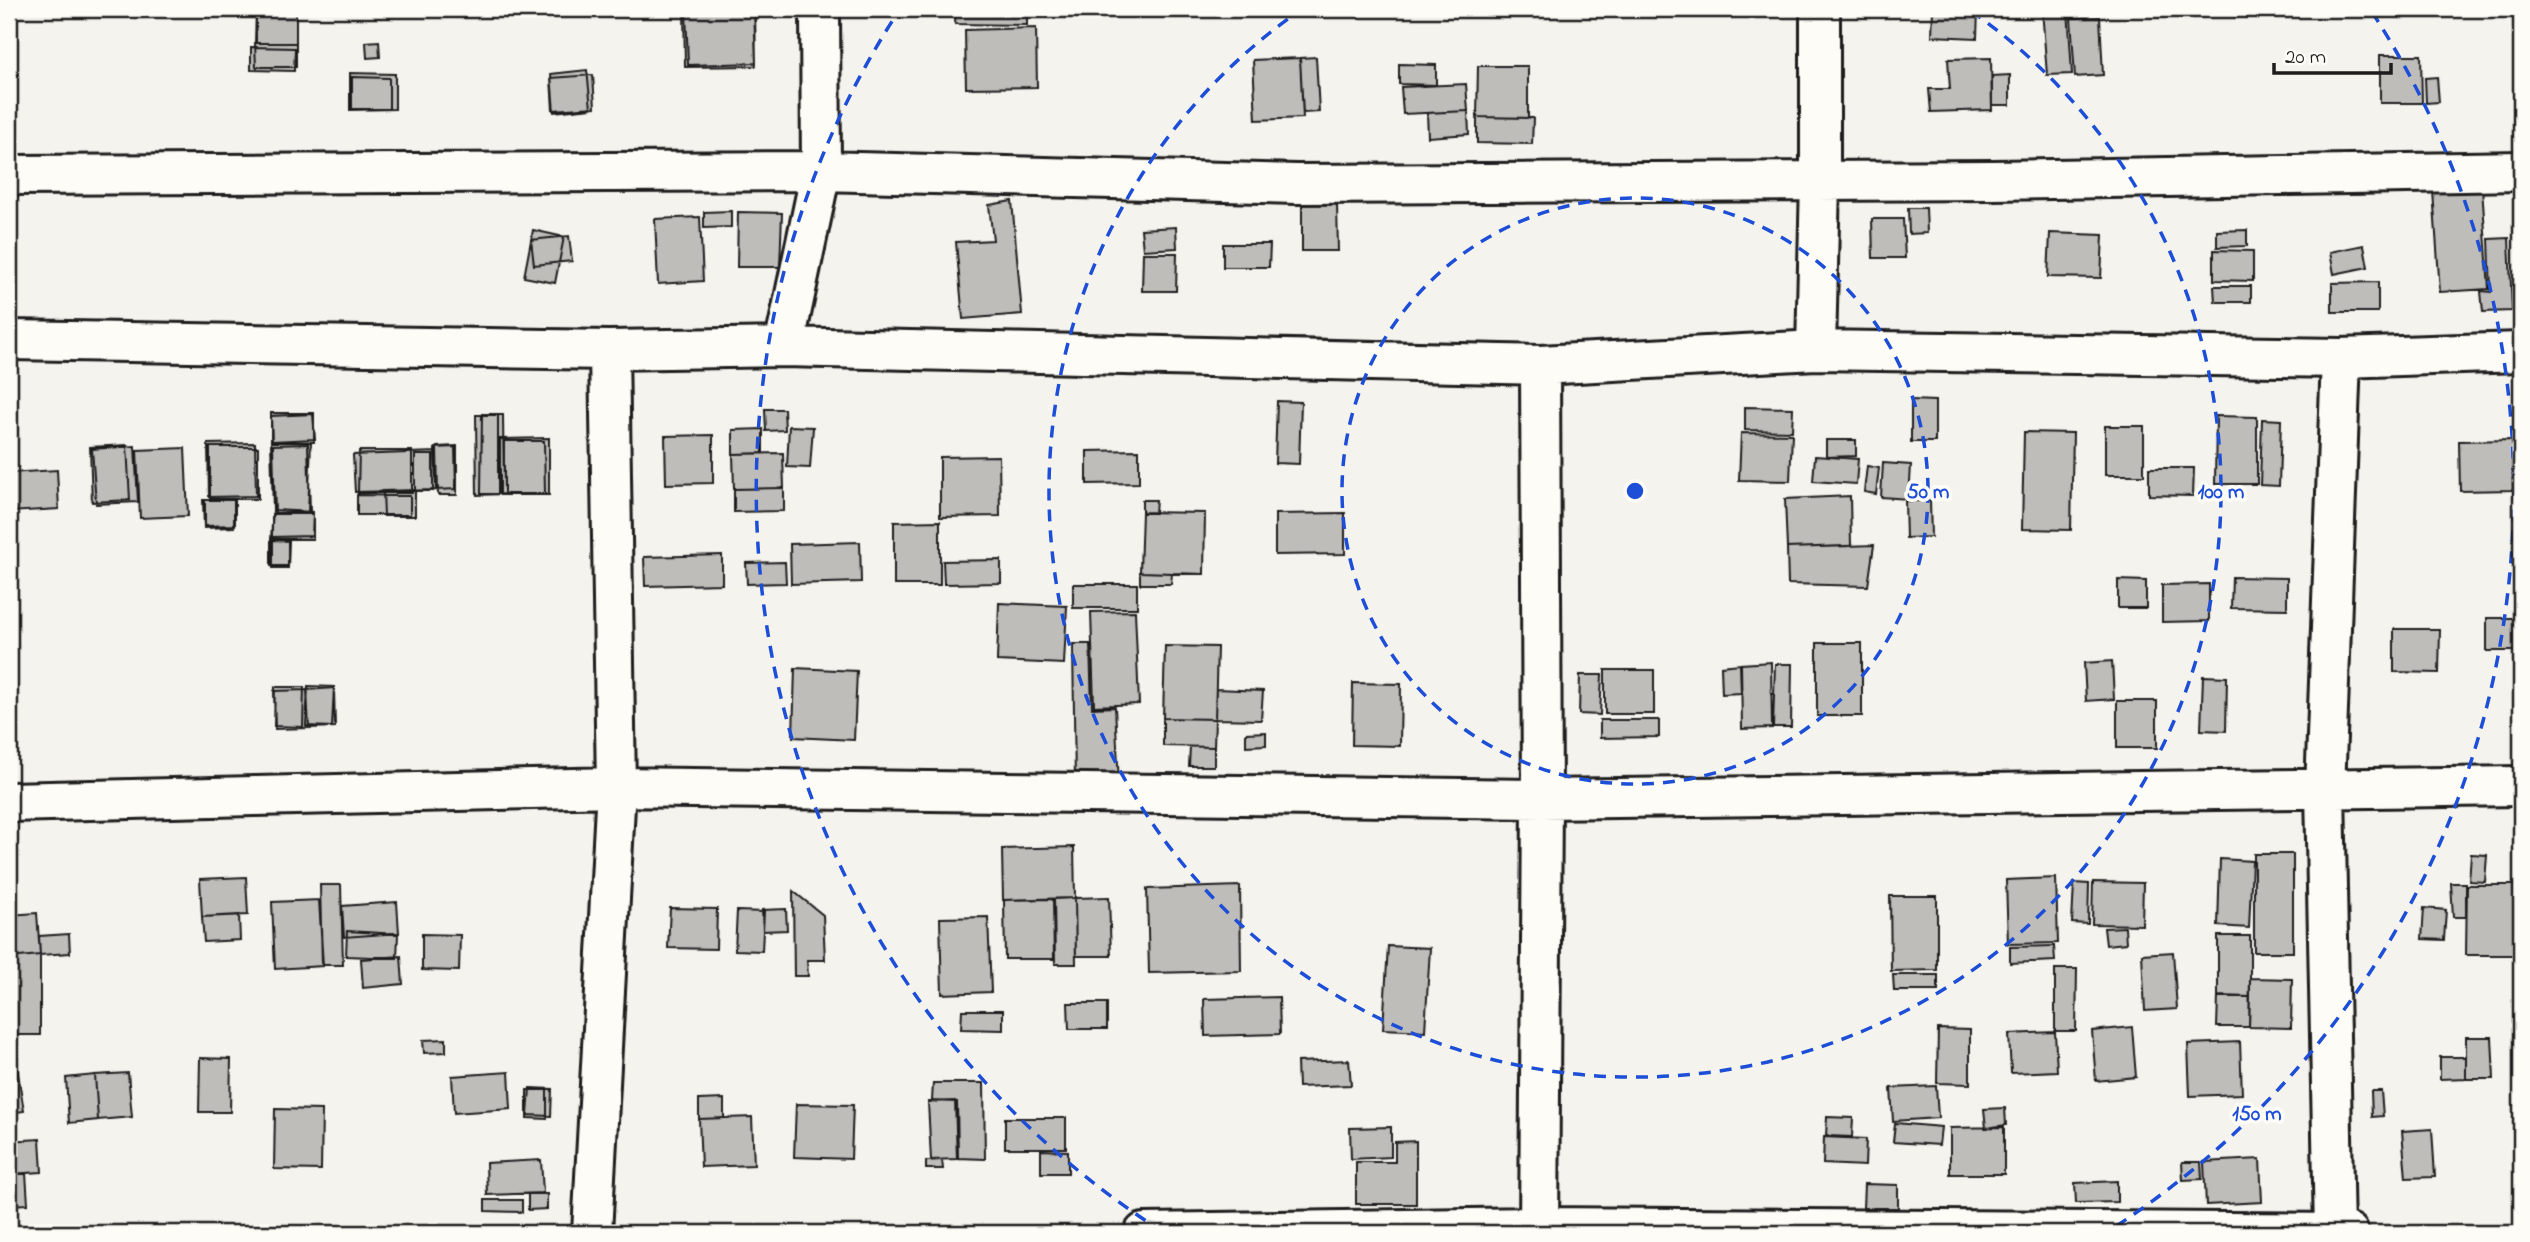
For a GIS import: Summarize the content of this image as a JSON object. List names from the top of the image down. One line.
{"scale_bar":"20 m","rings":["50 m","100 m","150 m"]}
